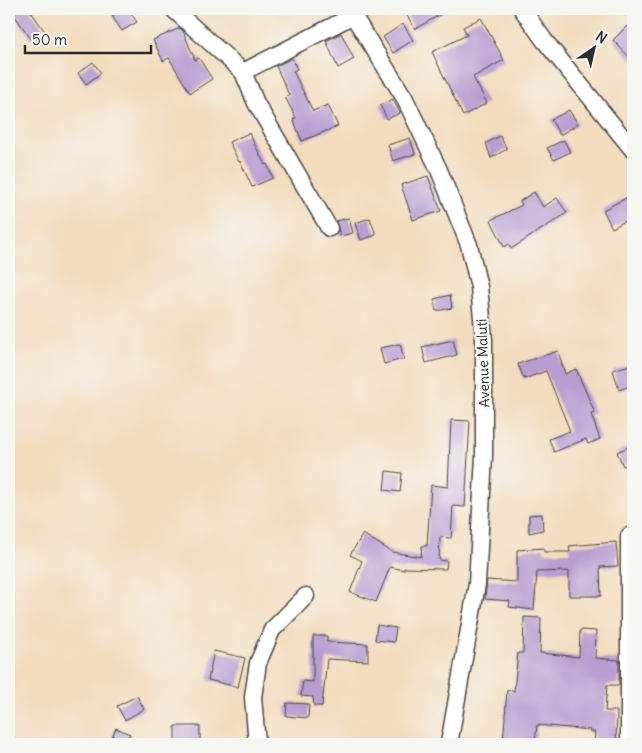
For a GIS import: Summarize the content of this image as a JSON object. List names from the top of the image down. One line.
{"streets":{"street":["Avenue Maluti"]},"scale_bar":"50 m","north":"top right"}
